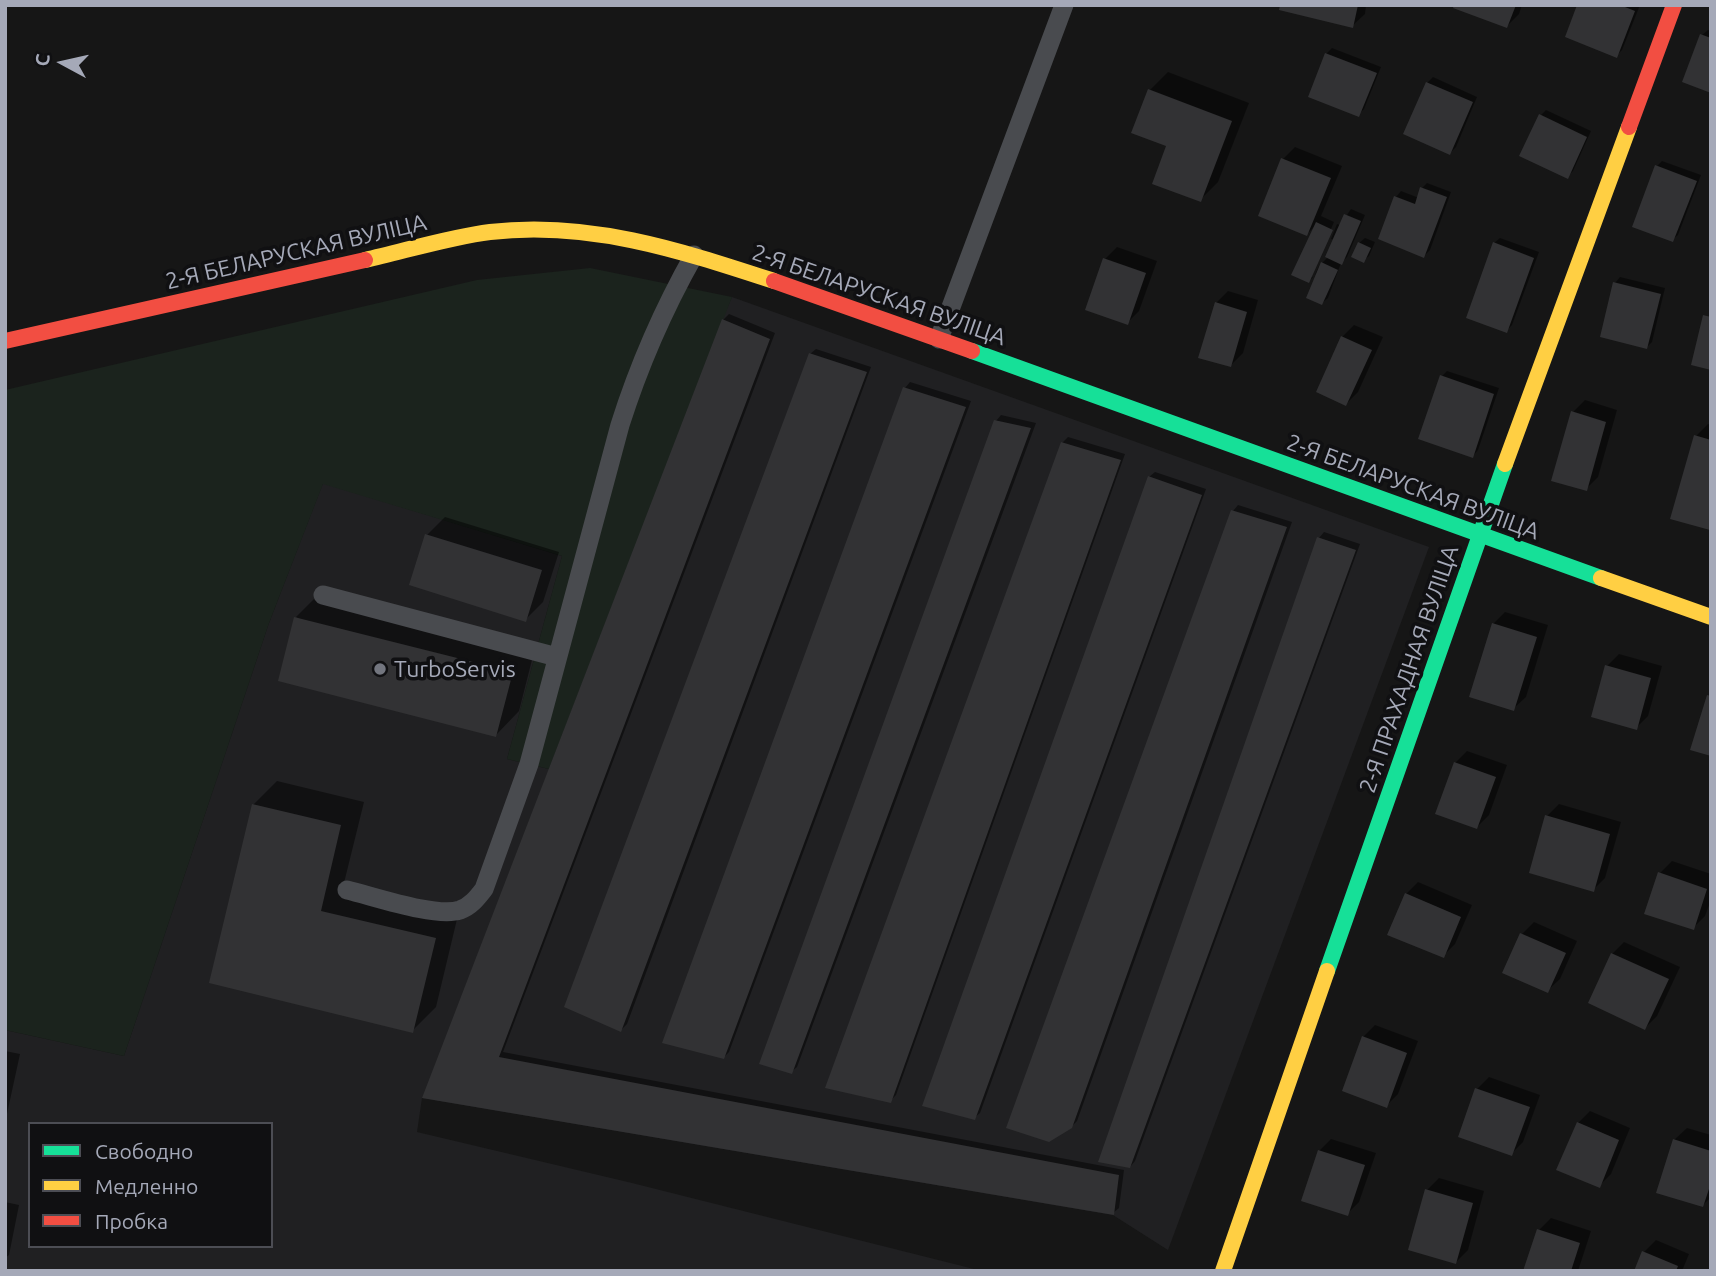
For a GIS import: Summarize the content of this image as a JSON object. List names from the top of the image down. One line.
{"streets":{"street":["2-Я БЕЛАРУСКАЯ ВУЛІЦА","2-Я ПРАХАДНАЯ ВУЛІЦА"]},"crossings":[["2-Я БЕЛАРУСКАЯ ВУЛІЦА","2-Я ПРАХАДНАЯ ВУЛІЦА"]],"places":["TurboServis"],"legend":["Свободно","Медленно","Пробка"],"north":"left"}
